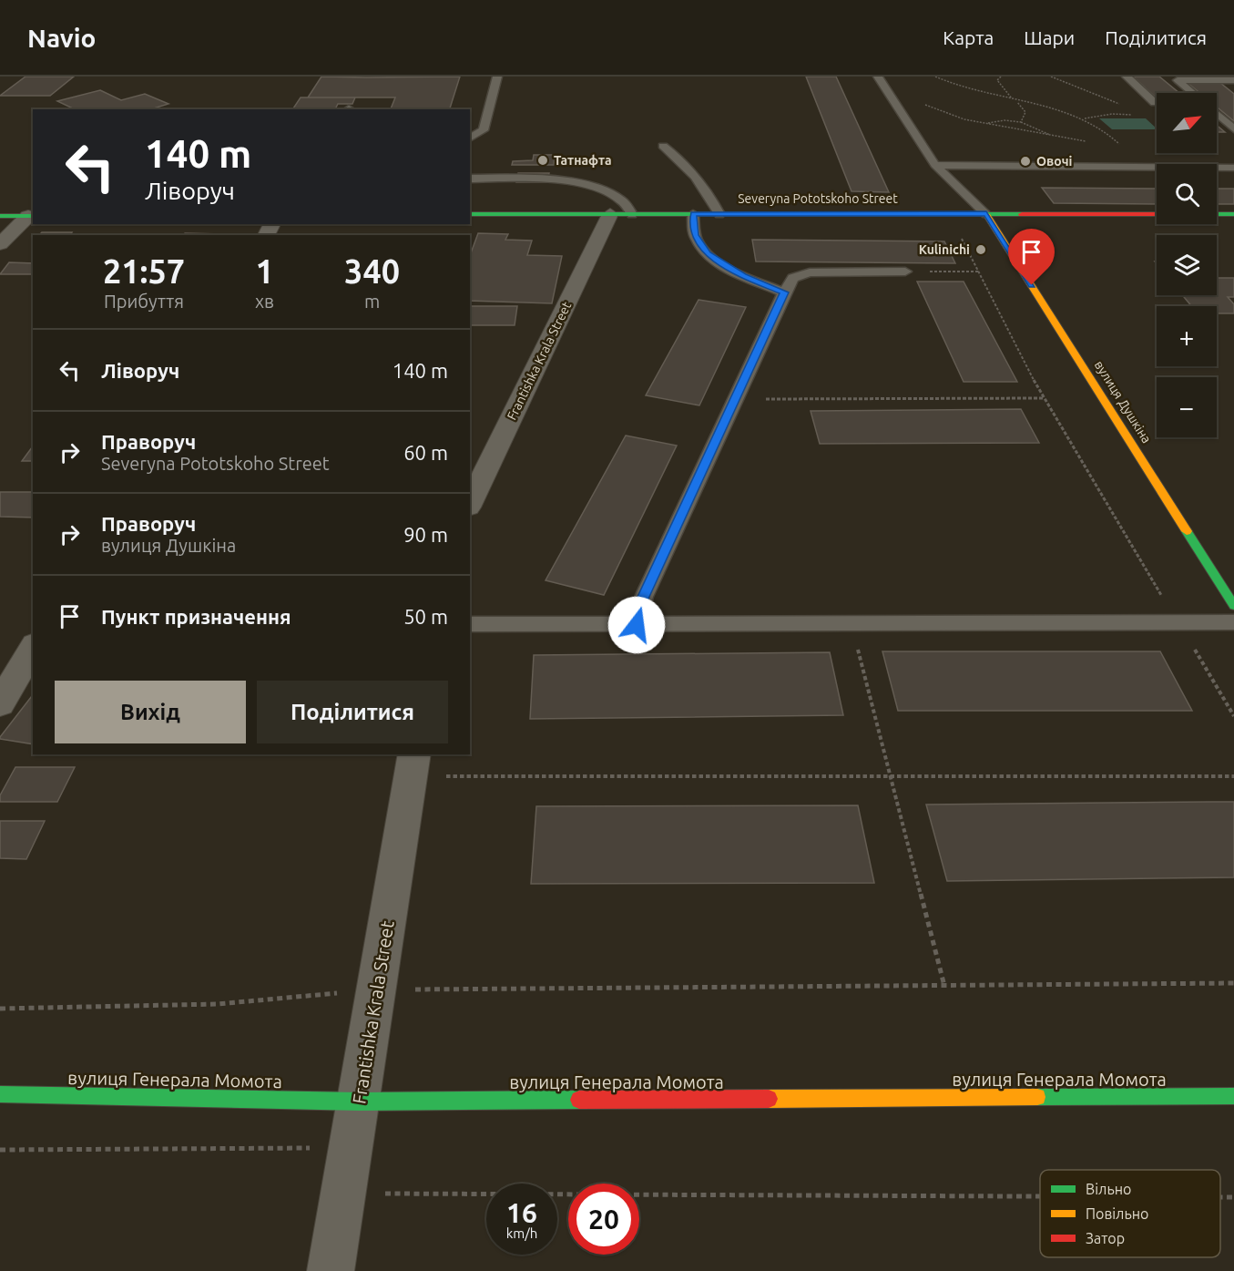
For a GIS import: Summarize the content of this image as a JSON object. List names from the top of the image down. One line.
{"streets":{"street":["Severyna Pototskoho Street","Frantishka Krala Street","вулиця Душкіна","вулиця Генерала Момота"]},"crossings":[["Severyna Pototskoho Street","Frantishka Krala Street"],["Severyna Pototskoho Street","вулиця Душкіна"],["Frantishka Krala Street","вулиця Генерала Момота"]],"places":["Татнафта","Овочі","Kulinichi"],"legend":["Вільно","Повільно","Затор"],"north":"top right","page":{"header":"Navio","nav":["Карта","Шари","Поділитися"],"map_buttons":["+","−"],"turn":["140 m","Ліворуч"],"eta":["21:57","Прибуття","1","хв","340","m"],"list":[{"name":"Ліворуч","value":"140 m"},{"name":"Праворуч","note":"Severyna Pototskoho Street","value":"60 m"},{"name":"Праворуч","note":"вулиця Душкіна","value":"90 m"},{"name":"Пункт призначення","value":"50 m"}],"buttons":["Вихід","Поділитися"],"speed":"16 km/h","limit":"20"}}
